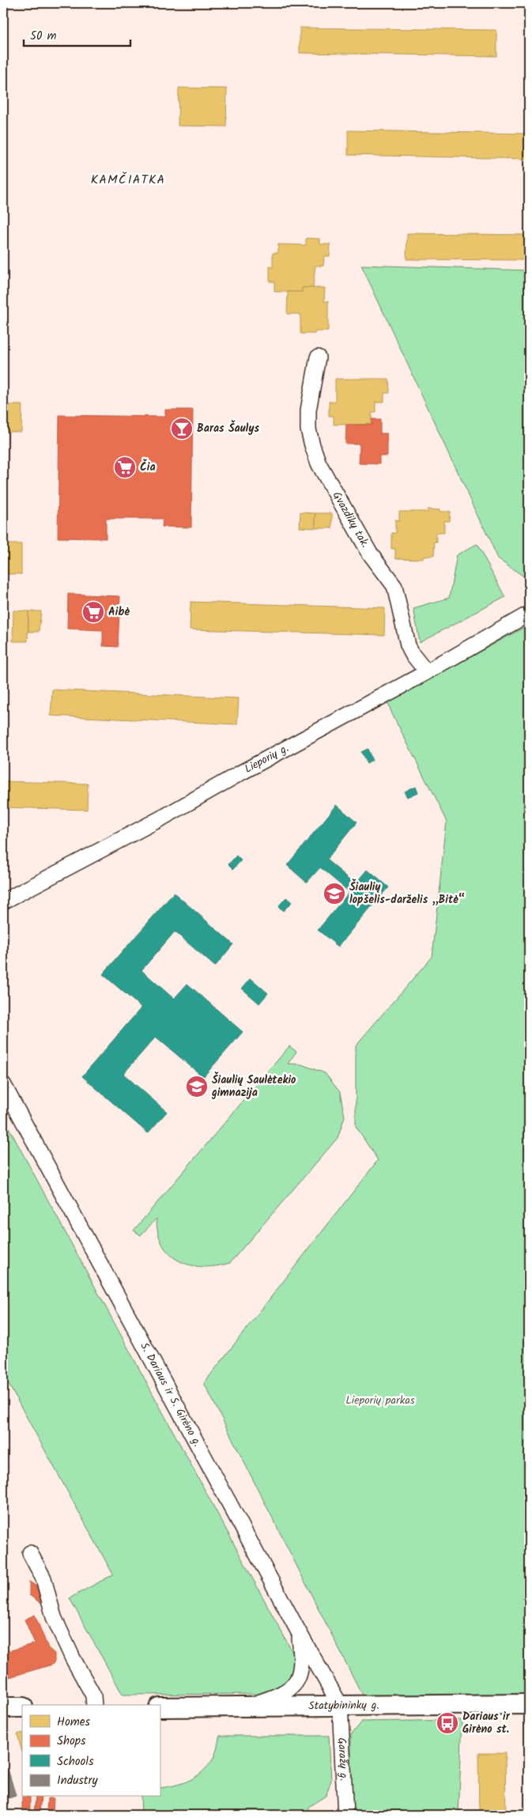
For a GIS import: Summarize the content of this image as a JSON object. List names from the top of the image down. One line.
{"streets":{"main road":["Statybininkų g."],"street":["Gvazdikų tak.","Lieporių g.","S. Dariaus ir S. Girėno g.","Garažų g."]},"crossings":[["Gvazdikų tak.","Lieporių g."],["S. Dariaus ir S. Girėno g.","Statybininkų g."],["S. Dariaus ir S. Girėno g.","Garažų g."],["Statybininkų g.","Garažų g."]],"districts":["KAMČIATKA"],"parks":["Lieporių parkas"],"places":{"bar":["Baras Šaulys"],"supermarket":["Čia","Aibė"],"school or university":["Šiaulių lopšelis-darželis „Bitė“","Šiaulių Saulėtekio gimnazija"],"bus stop":["Dariaus ir Girėno st."]},"legend":["Homes","Shops","Schools","Industry"],"scale_bar":"50 m"}
